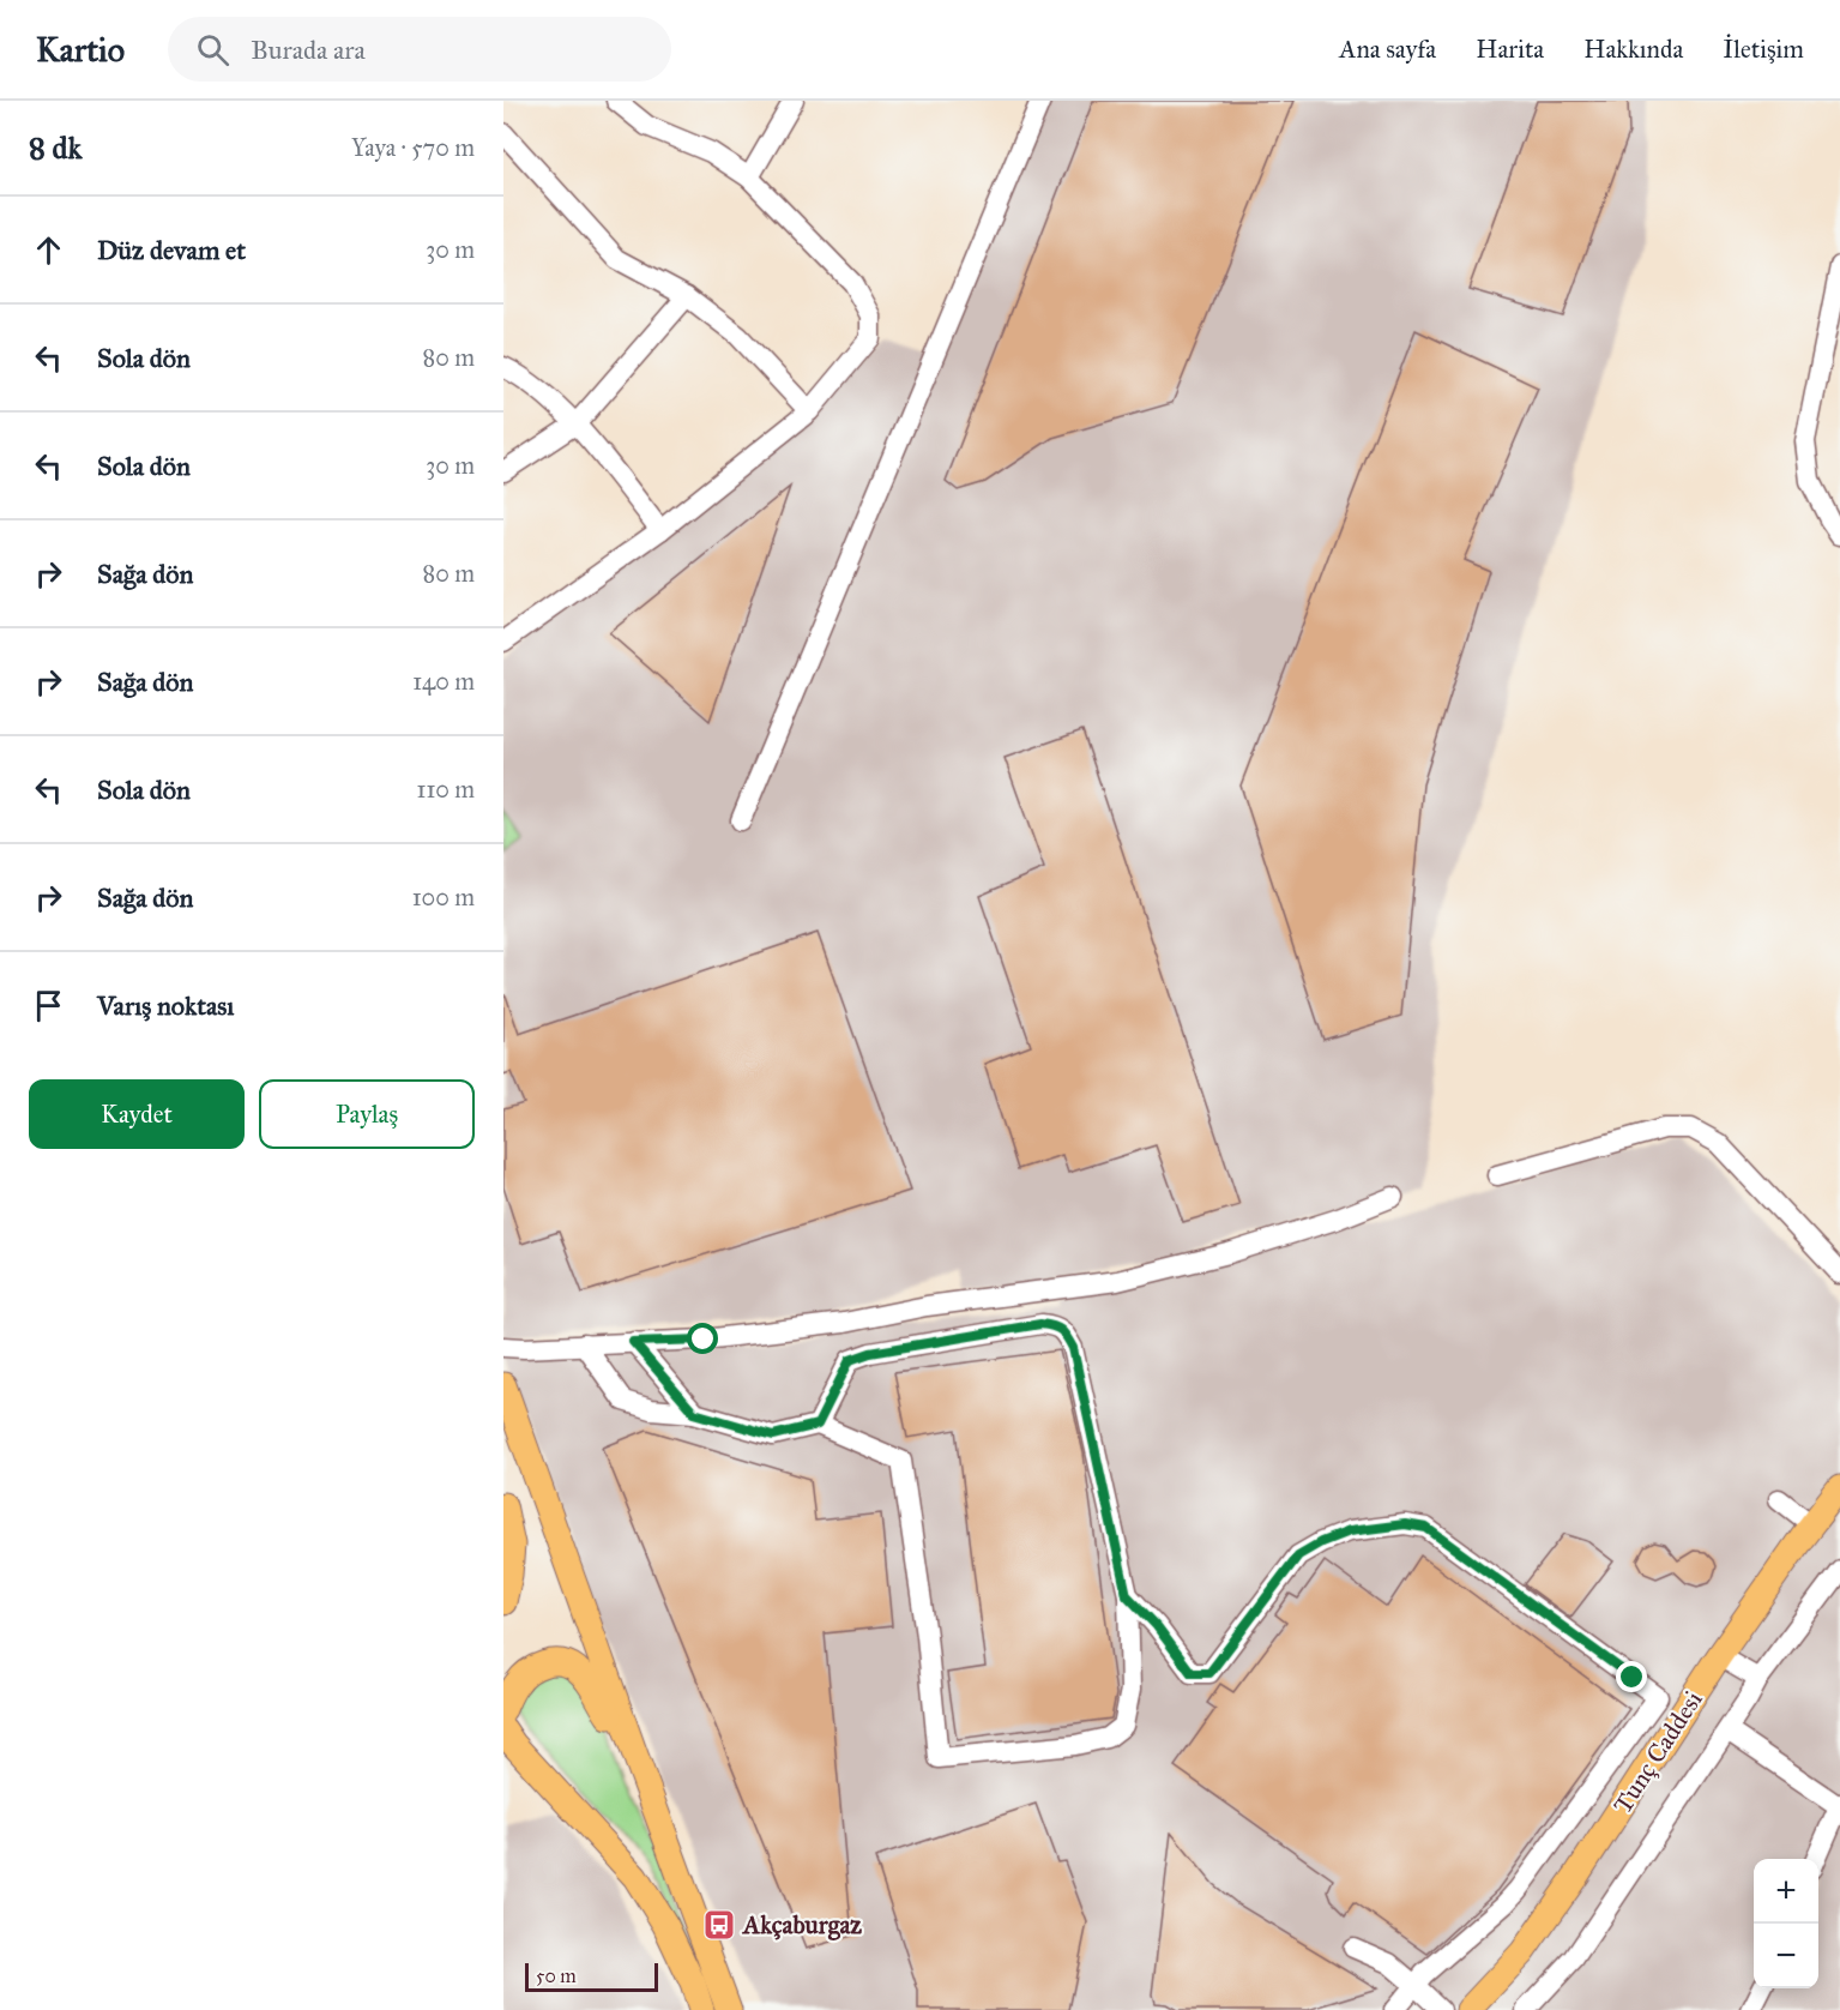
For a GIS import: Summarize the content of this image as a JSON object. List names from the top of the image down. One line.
{"streets":{"main road":["Tunç Caddesi"]},"places":{"bus stop":["Akçaburgaz"]},"scale_bar":"50 m","page":{"header":"Kartio","search":"Burada ara","nav":["Ana sayfa","Harita","Hakkında","İletişim"],"heading":["8 dk","Yaya · 570 m"],"list":[["Düz devam et","30 m"],["Sola dön","80 m"],["Sola dön","30 m"],["Sağa dön","80 m"],["Sağa dön","140 m"],["Sola dön","110 m"],["Sağa dön","100 m"],"Varış noktası"],"buttons":["Kaydet","Paylaş"],"map_buttons":["+","−"],"scale":"50 m"}}
